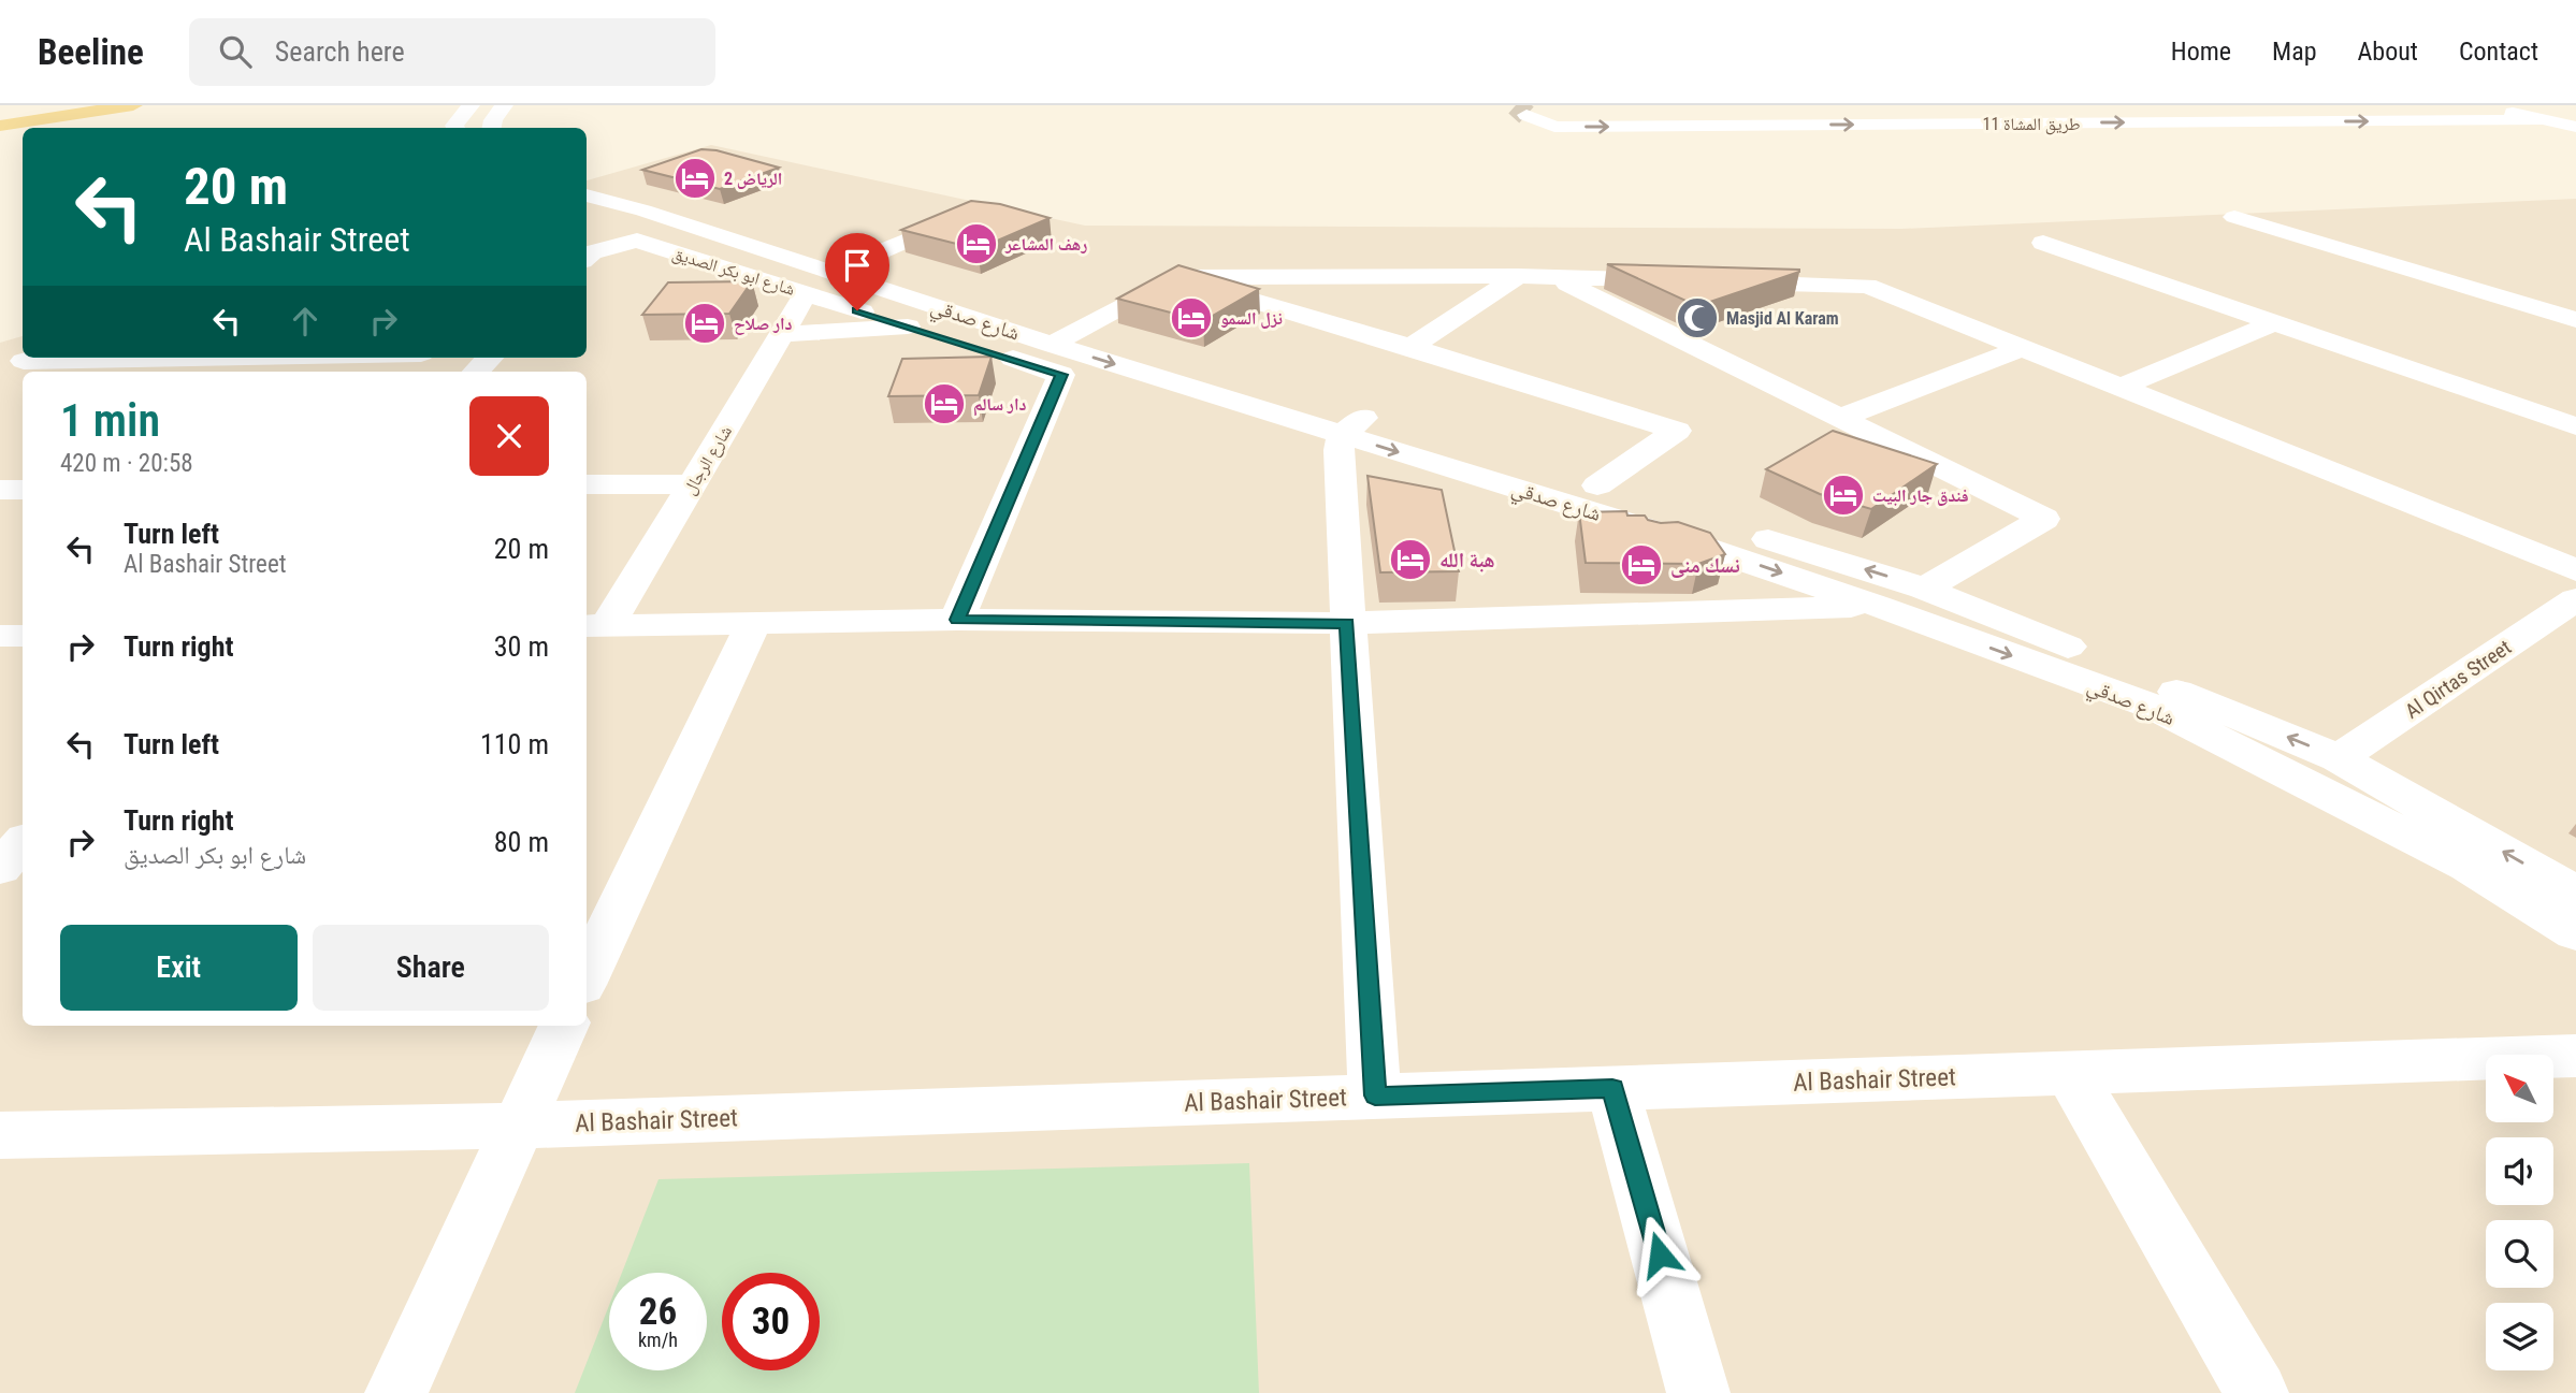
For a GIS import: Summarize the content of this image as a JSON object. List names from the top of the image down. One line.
{"streets":{"street":["طريق المشاة 11","شارع ابو بكر الصديق","شارع صدقي","شارع الرجال","Al Qirtas Street","Al Bashair Street"]},"crossings":[["شارع ابو بكر الصديق","شارع الرجال"],["شارع صدقي","Al Qirtas Street"]],"places":{"hotel":["الرياض 2","رهف المشاعر","نزل السمو","دار صلاح","دار سالم","فندق جار البيت","هبة الله","نسك منى"],"mosque":["Masjid Al Karam"]},"north":"top left","page":{"header":"Beeline","search":"Search here","nav":["Home","Map","About","Contact"],"turn":["20 m","Al Bashair Street"],"heading":["1 min","420 m · 20:58"],"list":[{"name":"Turn left","note":"Al Bashair Street","value":"20 m"},{"name":"Turn right","value":"30 m"},{"name":"Turn left","value":"110 m"},{"name":"Turn right","note":"شارع ابو بكر الصديق","value":"80 m"}],"buttons":["Exit","Share"],"speed":"26 km/h","limit":"30"}}
